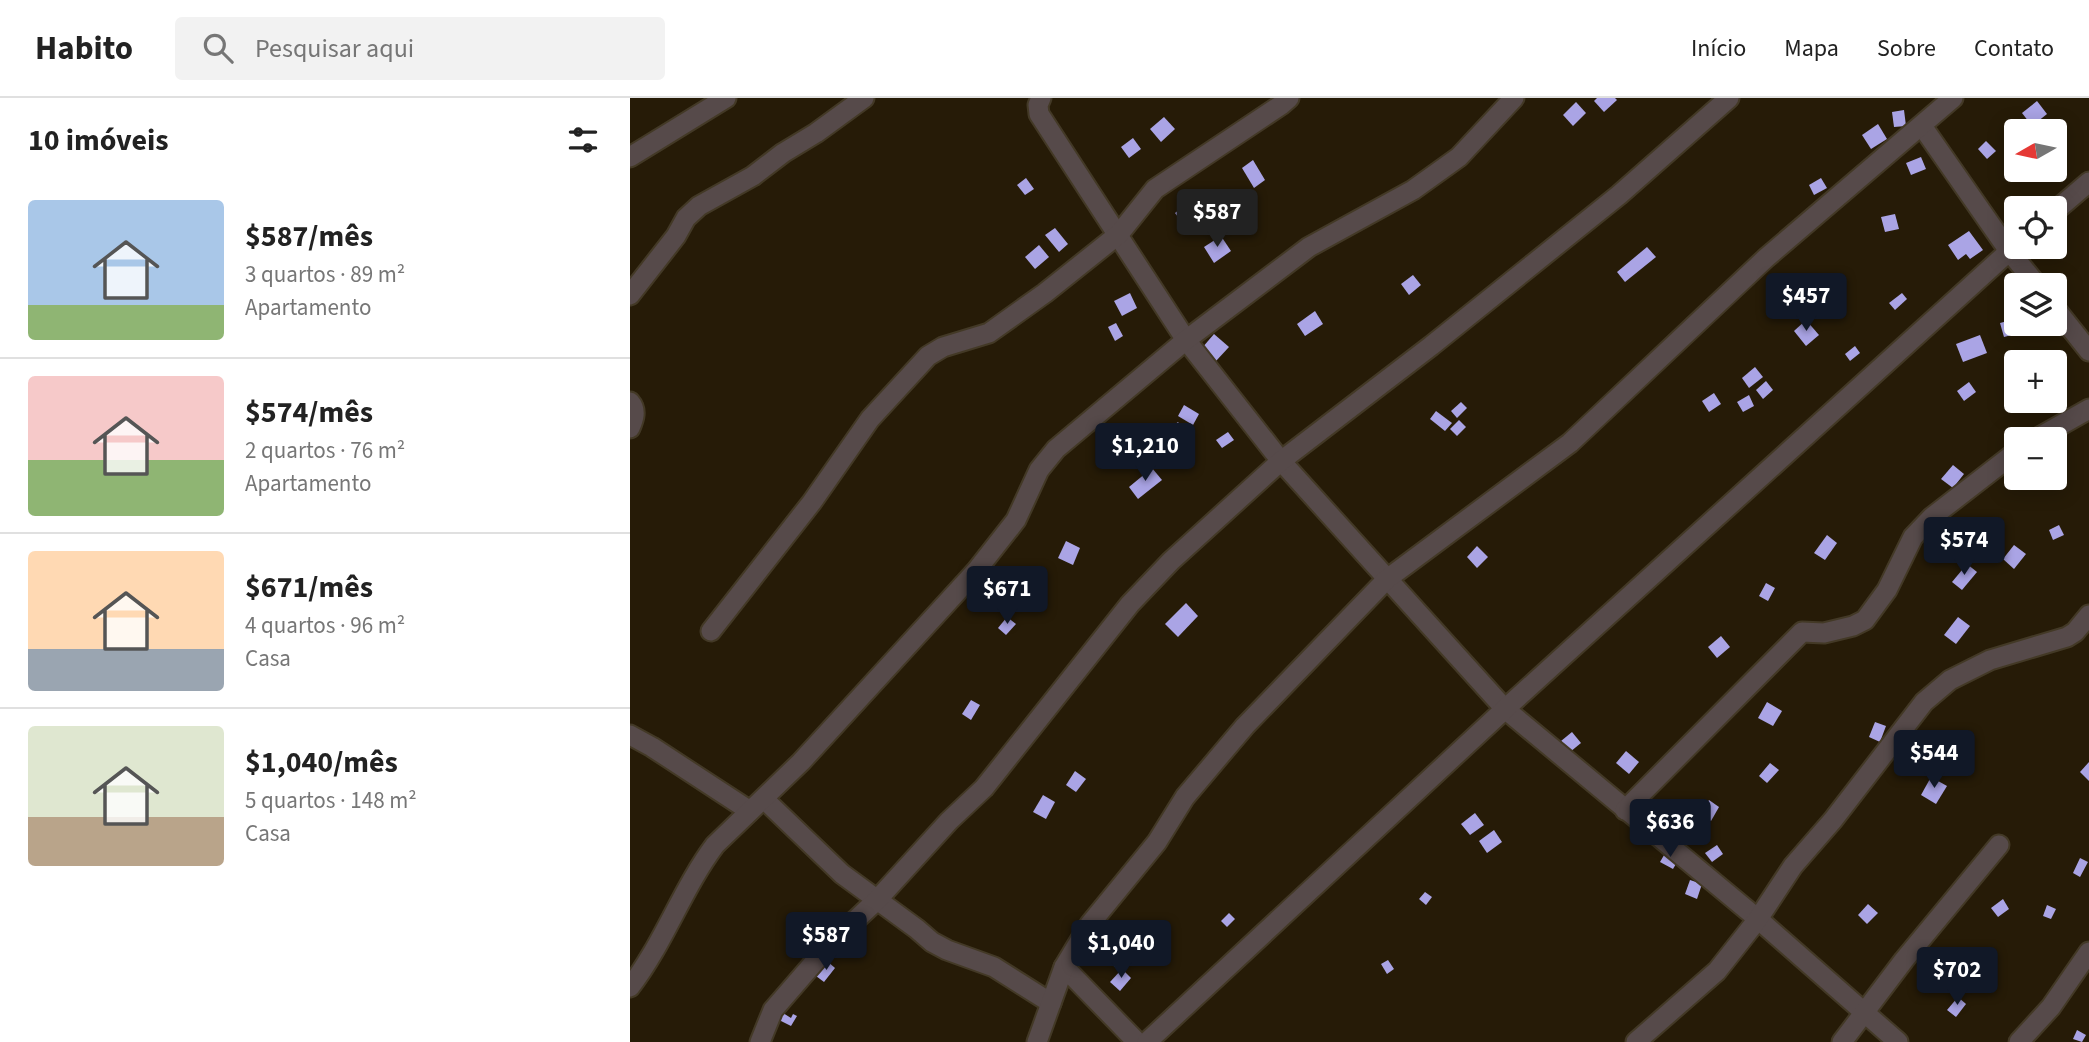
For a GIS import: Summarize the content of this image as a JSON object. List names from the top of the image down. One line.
{"north":"left","page":{"header":"Habito","search":"Pesquisar aqui","nav":["Início","Mapa","Sobre","Contato"],"heading":"10 imóveis","map_buttons":["+","−"],"list":[{"name":"$587/mês","note":"3 quartos · 89 m² · Apartamento"},{"name":"$574/mês","note":"2 quartos · 76 m² · Apartamento"},{"name":"$671/mês","note":"4 quartos · 96 m² · Casa"},{"name":"$1,040/mês","note":"5 quartos · 148 m² · Casa"}],"price":["$587","$457","$1,210","$574","$671","$544","$636","$587","$1,040","$702"]}}
